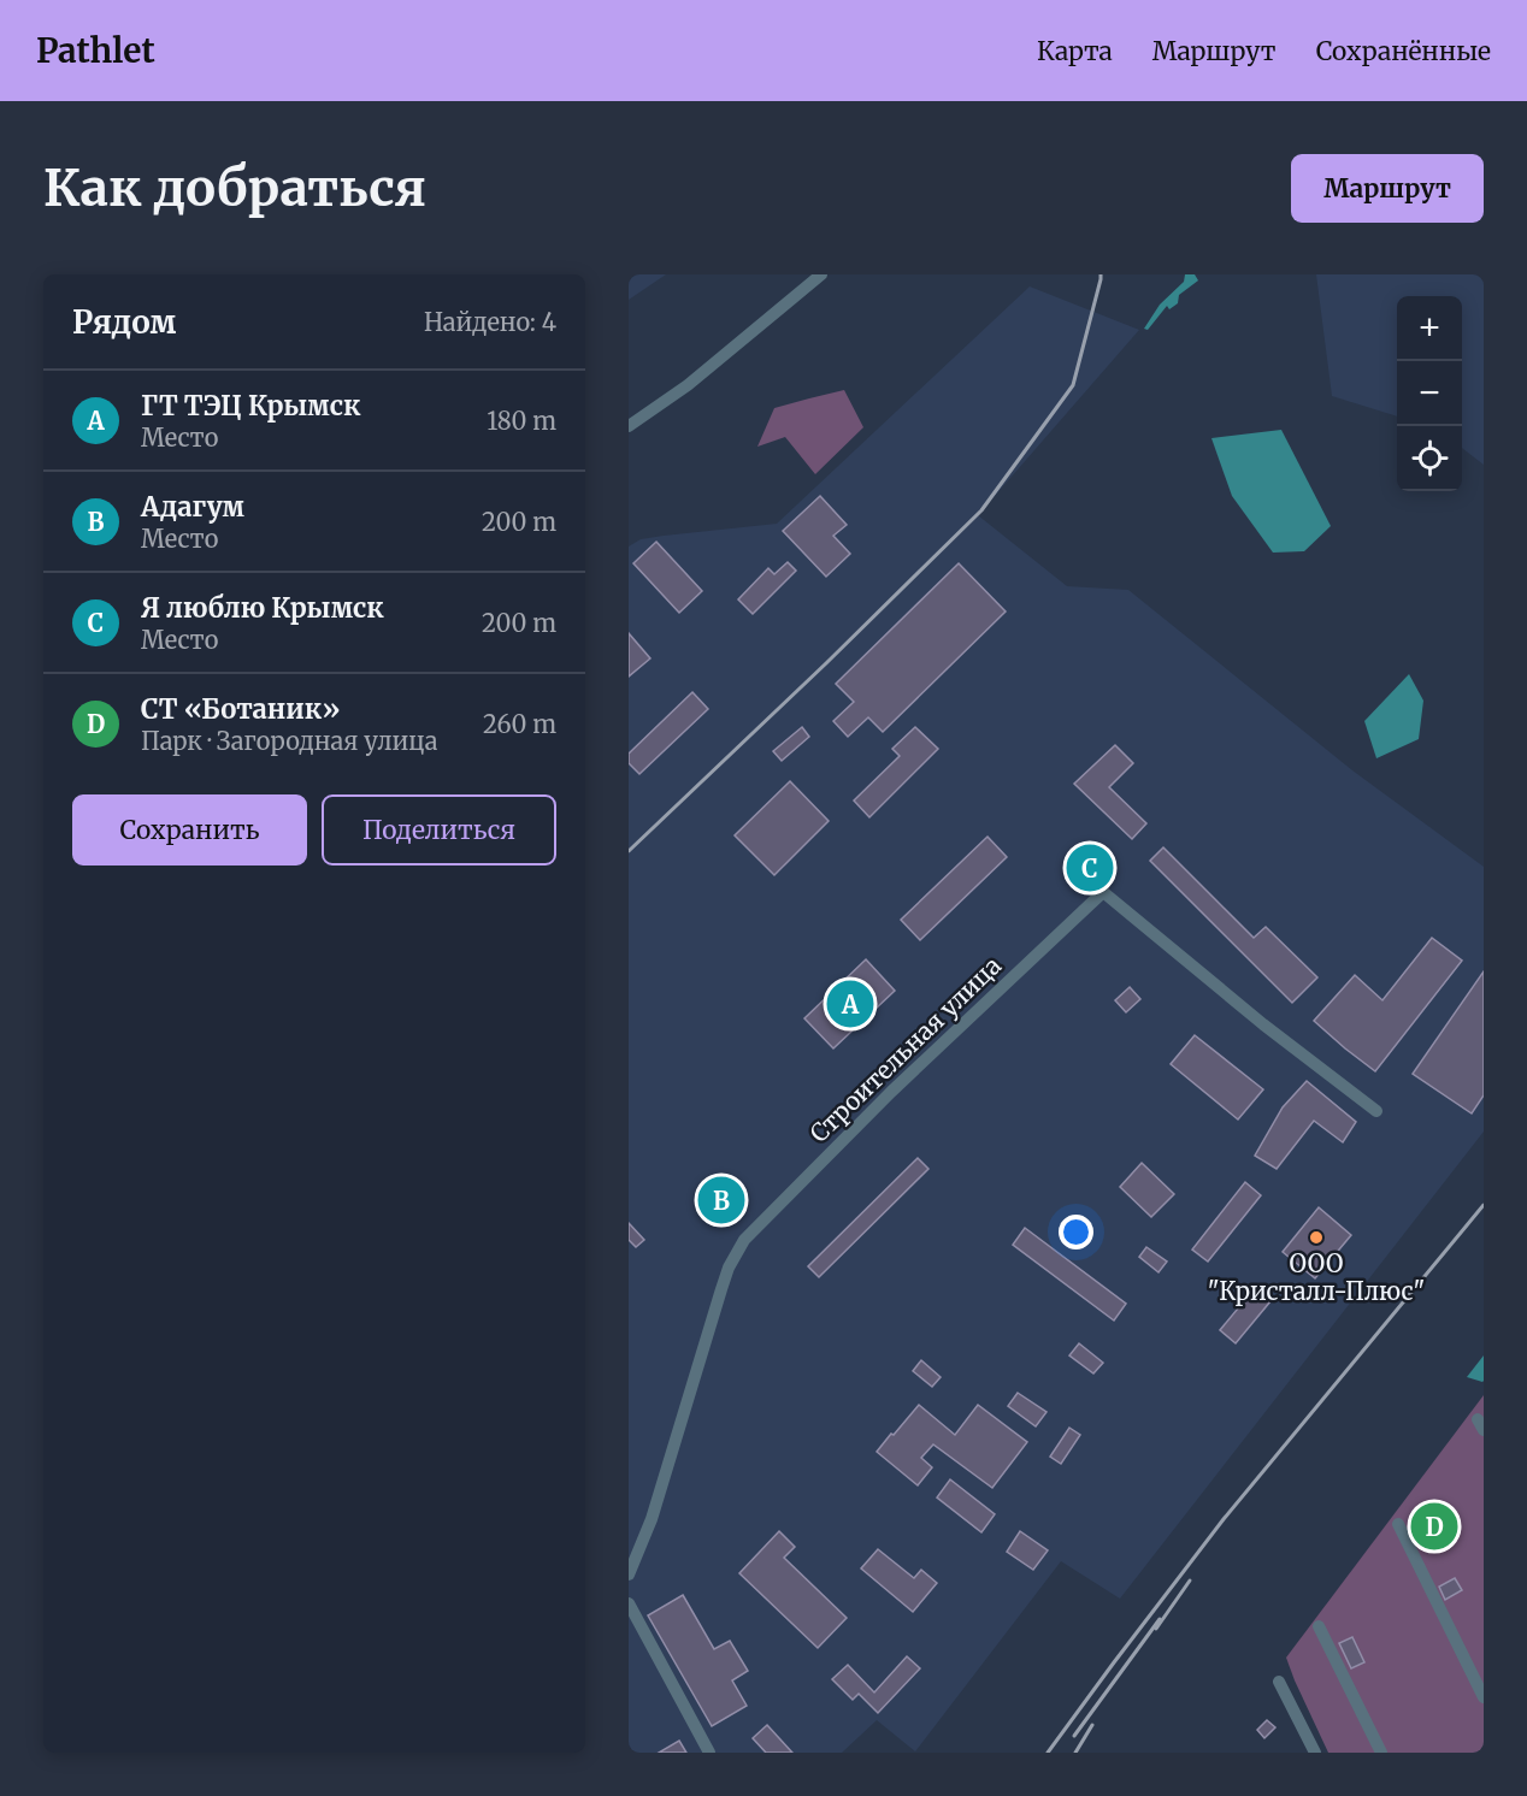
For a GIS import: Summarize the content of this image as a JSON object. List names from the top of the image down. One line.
{"streets":{"street":["Строительная улица"]},"places":["ООО \"Кристалл-Плюс\""],"page":{"header":"Pathlet","nav":["Карта","Маршрут","Сохранённые"],"buttons":["Маршрут",["Сохранить","Поделиться"]],"title":"Как добраться","heading":["Рядом","Найдено: 4"],"map_buttons":["+","−"],"list":[{"mark":"A","name":"ГТ ТЭЦ Крымск","note":"Место","value":"180 m"},{"mark":"B","name":"Адагум","note":"Место","value":"200 m"},{"mark":"C","name":"Я люблю Крымск","note":"Место","value":"200 m"},{"mark":"D","name":"СТ «Ботаник»","note":"Парк · Загородная улица","value":"260 m"}],"pins":["C","A","B","D"]}}
